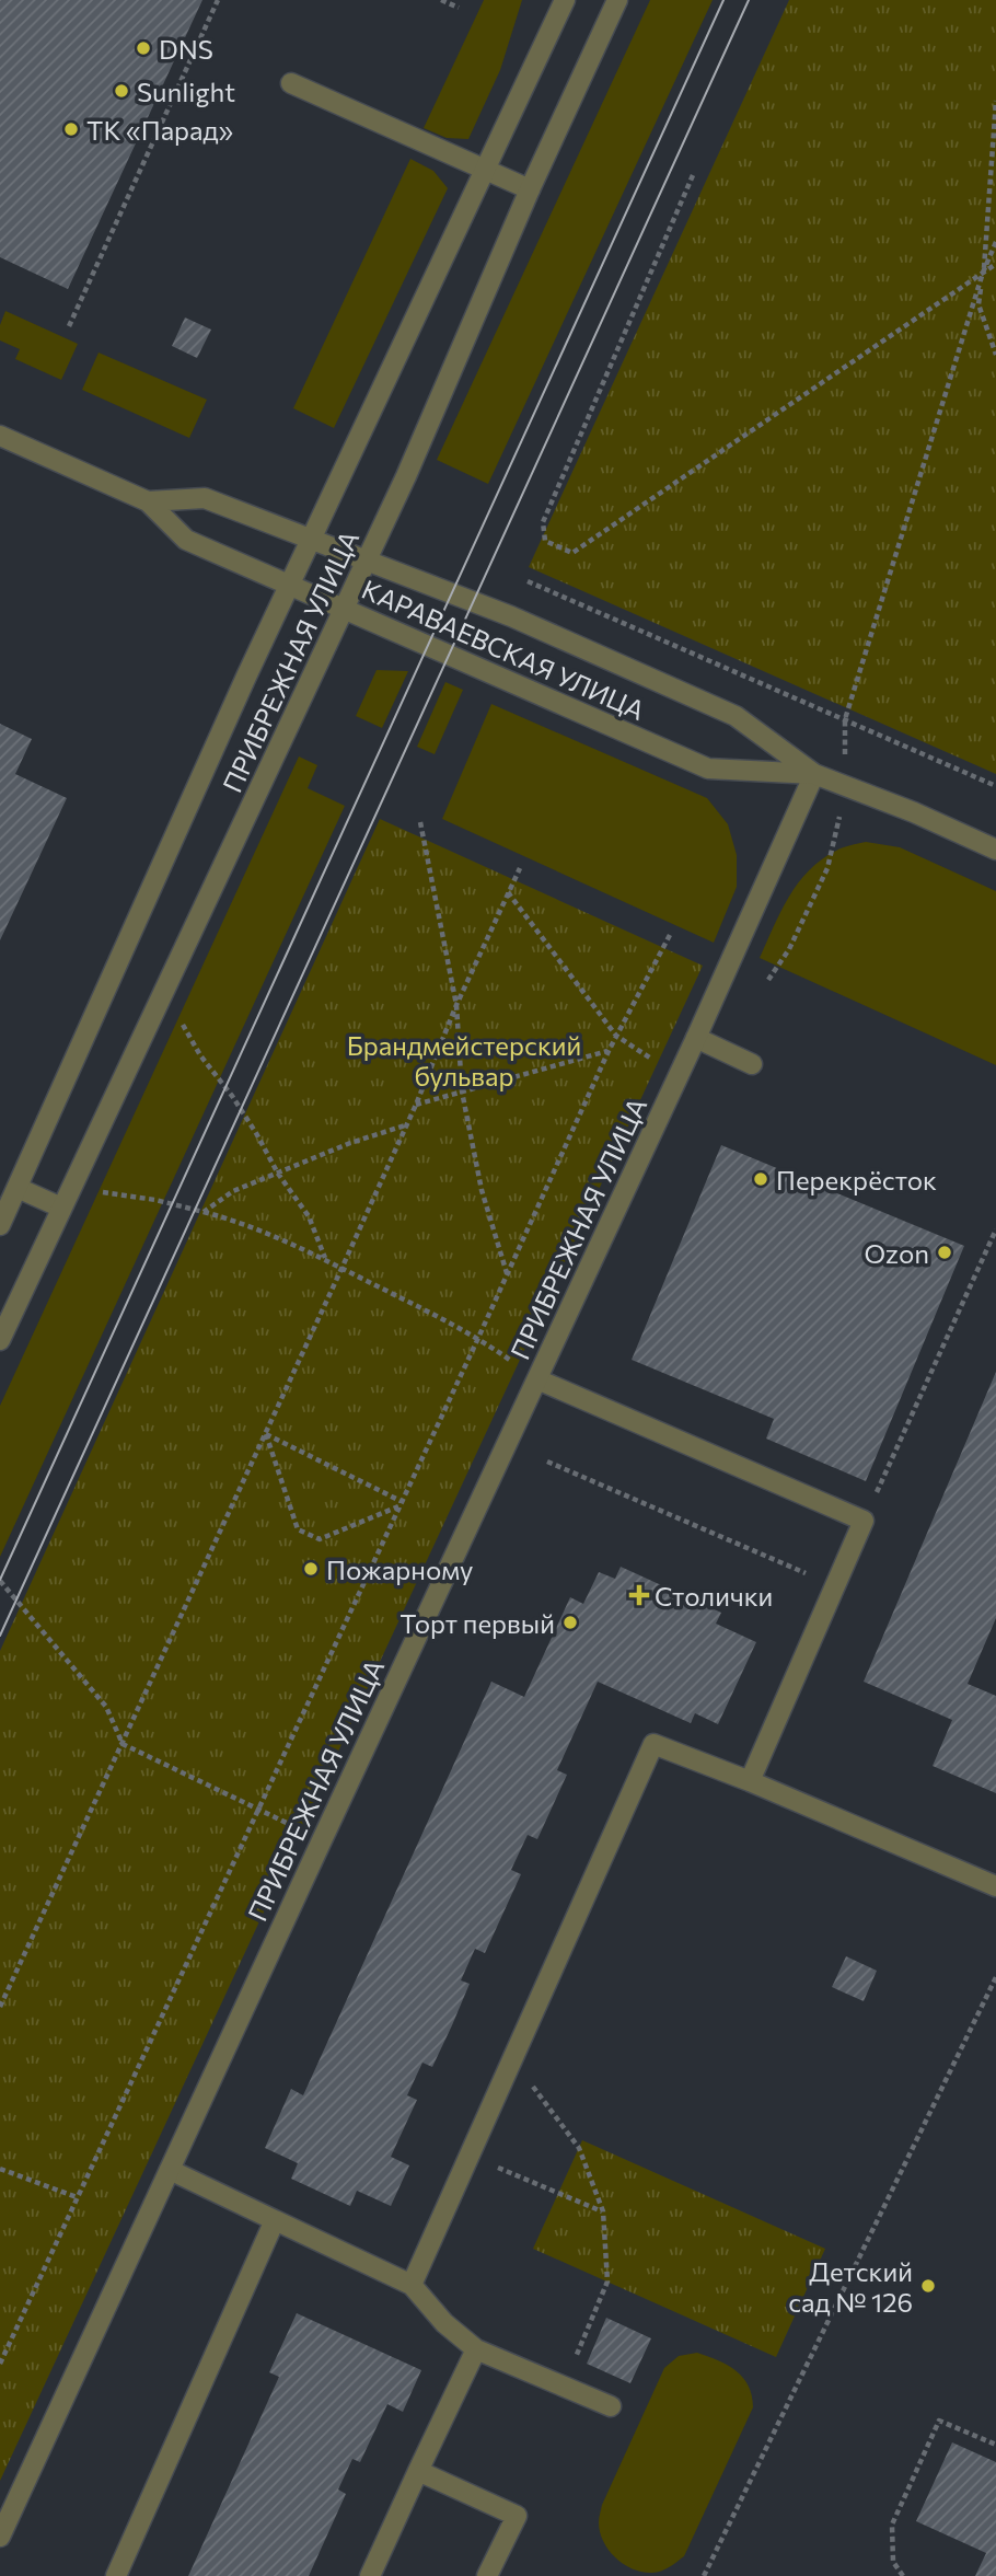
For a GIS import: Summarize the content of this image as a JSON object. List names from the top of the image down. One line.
{"streets":{"street":["КАРАВАЕВСКАЯ УЛИЦА","ПРИБРЕЖНАЯ УЛИЦА"]},"crossings":[["КАРАВАЕВСКАЯ УЛИЦА","ПРИБРЕЖНАЯ УЛИЦА"]],"parks":["Брандмейстерский бульвар"],"places":{"other":["DNS","Sunlight","ТК «Парад»","Перекрёсток","Ozon","Пожарному","Торт первый","Детский сад № 126"],"health":["Столички"]}}
